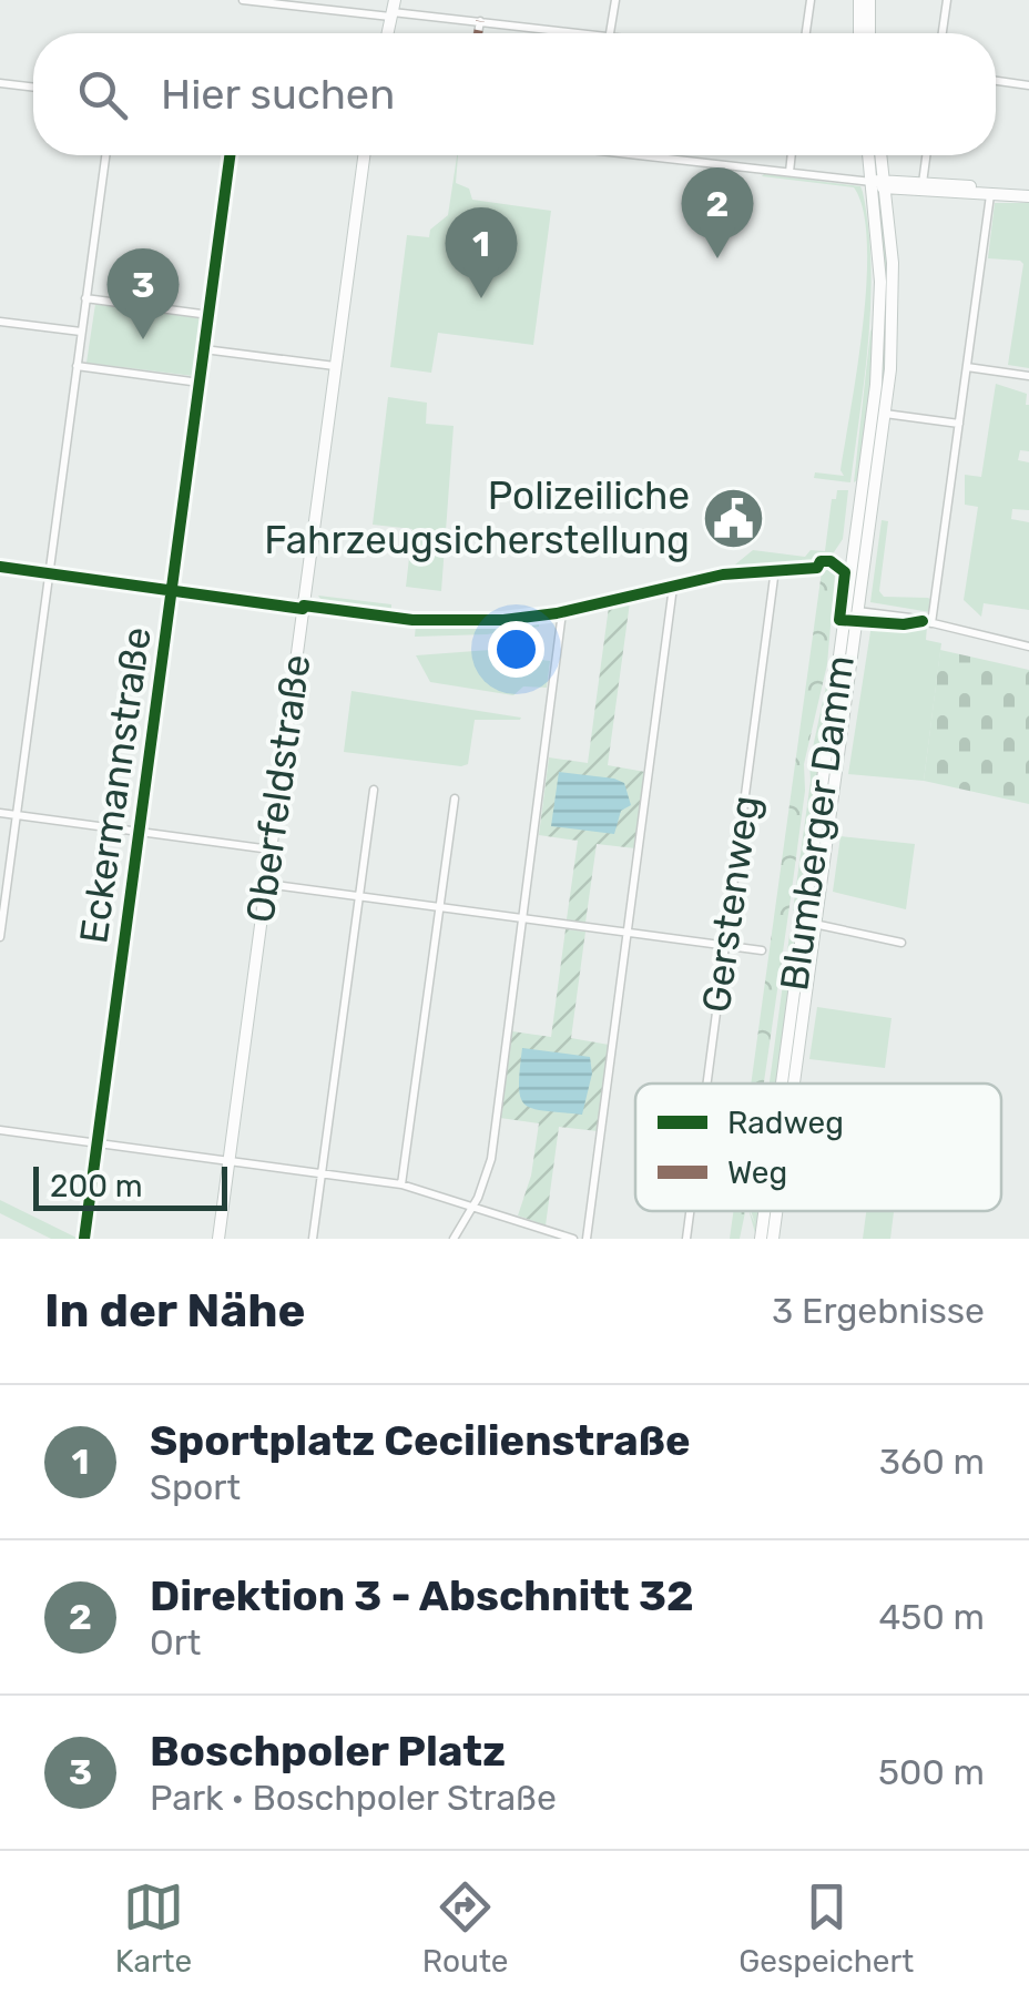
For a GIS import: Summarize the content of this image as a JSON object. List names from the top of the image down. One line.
{"streets":{"main road":["Oberfeldstraße","Blumberger Damm"],"street":["Eckermannstraße","Gerstenweg"]},"places":{"public building":["Polizeiliche Fahrzeugsicherstellung"]},"legend":["Radweg","Weg"],"scale_bar":"200 m","page":{"search":"Hier suchen","pins":["2","1","3"],"scale":"200 m","heading":["In der Nähe","3 Ergebnisse"],"list":[{"mark":"1","name":"Sportplatz Cecilienstraße","note":"Sport","value":"360 m"},{"mark":"2","name":"Direktion 3 - Abschnitt 32","note":"Ort","value":"450 m"},{"mark":"3","name":"Boschpoler Platz","note":"Park · Boschpoler Straße","value":"500 m"}],"nav":["Karte","Route","Gespeichert"]}}
